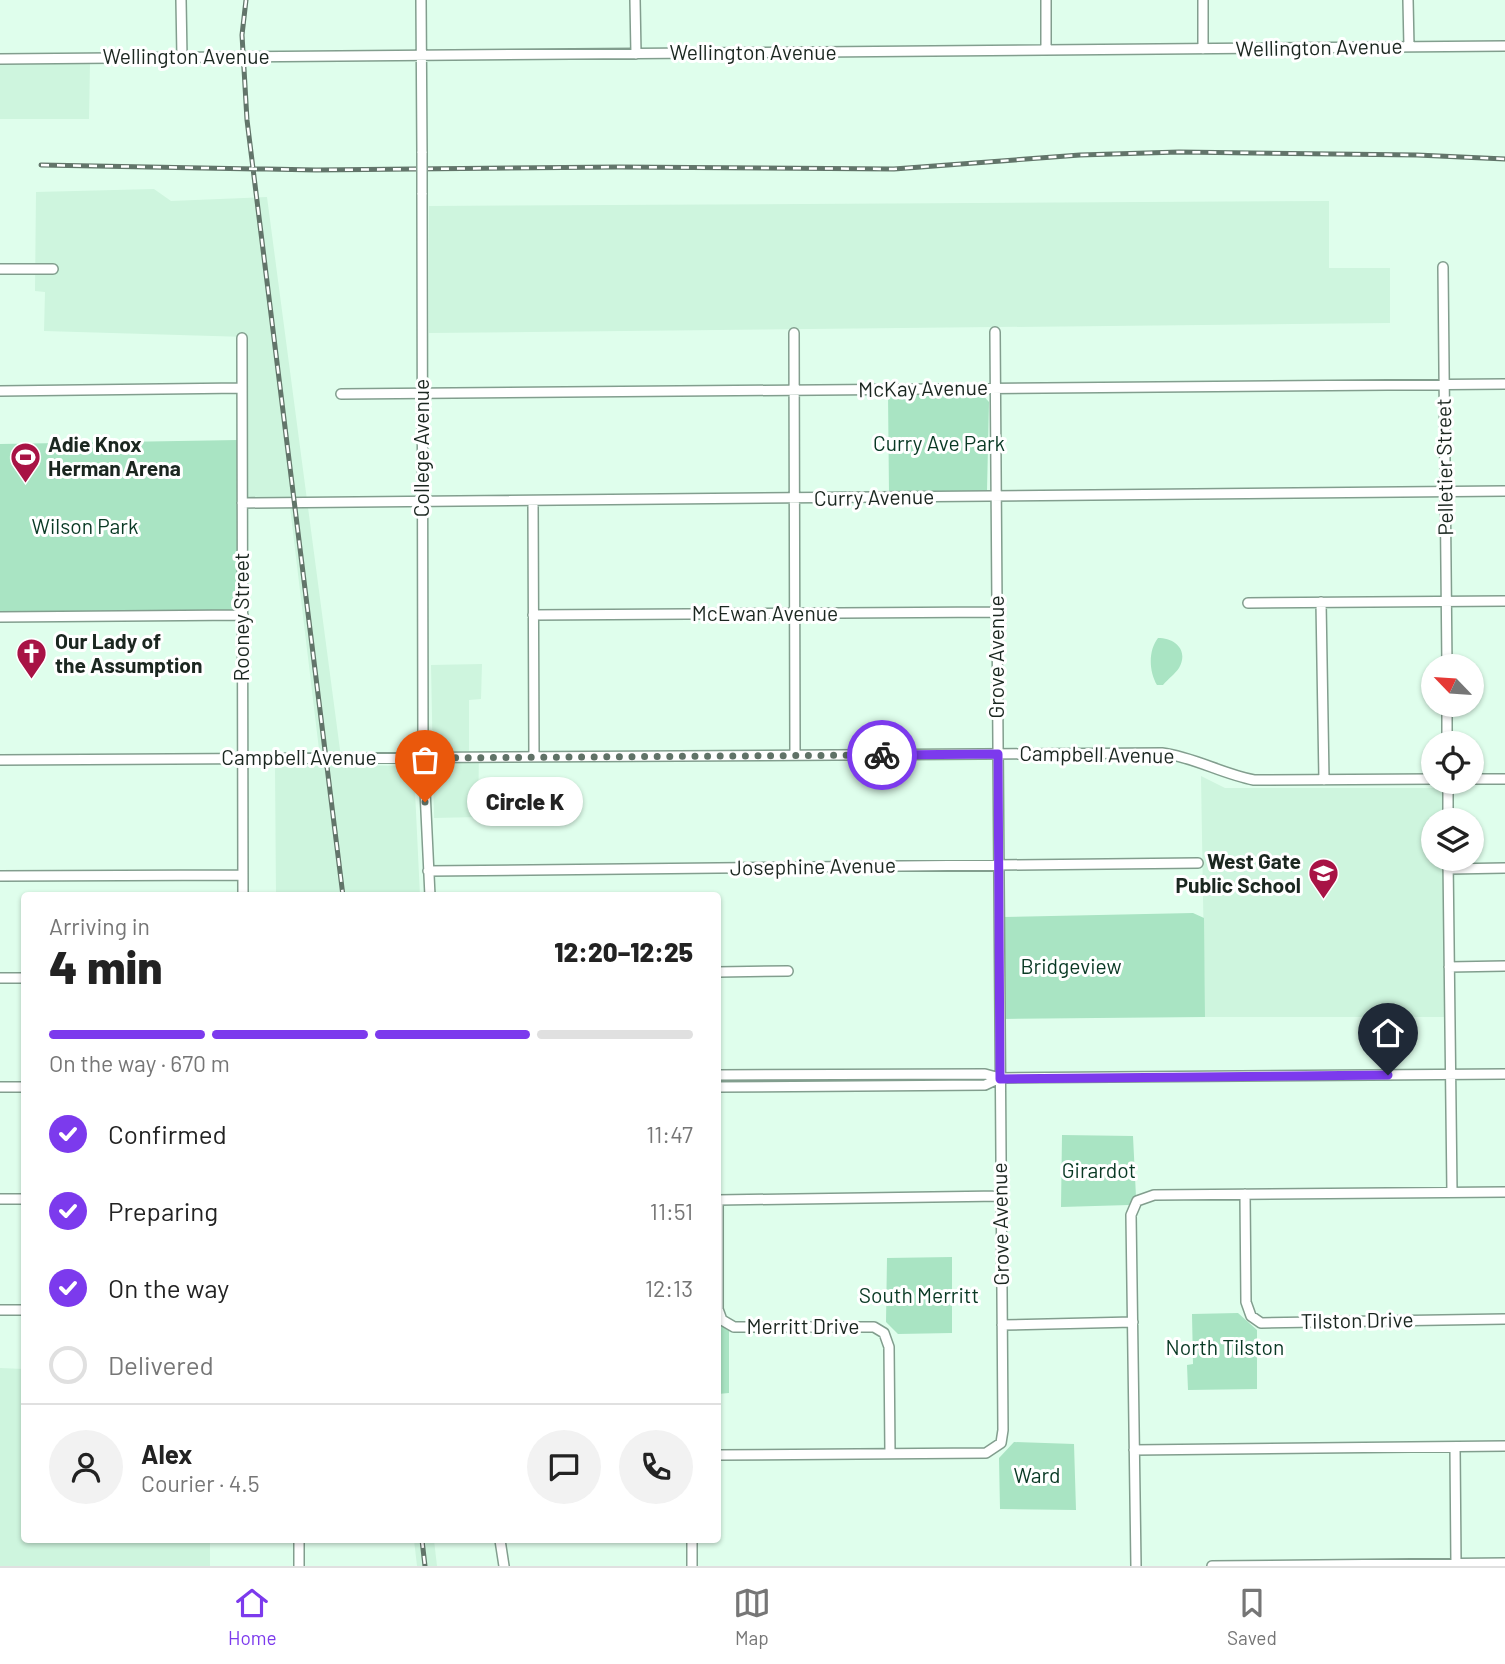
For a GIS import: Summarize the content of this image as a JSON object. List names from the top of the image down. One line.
{"streets":{"street":["Wellington Avenue","McKay Avenue","College Avenue","Pelletier Street","Curry Avenue","McEwan Avenue","Rooney Street","Grove Avenue","Campbell Avenue","Josephine Avenue","Tilston Drive","Merritt Drive"]},"crossings":[["Wellington Avenue","College Avenue"],["McKay Avenue","College Avenue"],["McKay Avenue","Pelletier Street"],["McKay Avenue","Grove Avenue"],["College Avenue","Curry Avenue"],["College Avenue","Campbell Avenue"],["College Avenue","Josephine Avenue"],["Pelletier Street","Curry Avenue"],["Curry Avenue","Rooney Street"],["Curry Avenue","Grove Avenue"],["McEwan Avenue","Grove Avenue"],["Rooney Street","Campbell Avenue"],["Grove Avenue","Campbell Avenue"],["Grove Avenue","Josephine Avenue"],["Grove Avenue","Merritt Drive"]],"parks":["Curry Ave Park","Wilson Park","Bridgeview","Girardot","South Merritt","North Tilston","Ward"],"places":{"sports":["Adie Knox Herman Arena"],"church":["Our Lady of the Assumption"],"other":["Circle K"],"school or university":["West Gate Public School"]},"north":"top left","page":{"bubble":"Circle K","heading":["4 min","Arriving in","12:20–12:25"],"panel":["Alex","Courier · 4.5"],"bar":"On the way · 670 m","list":[["Confirmed","11:47"],["Preparing","11:51"],["On the way","12:13"],"Delivered"],"tabs":["Home","Map","Saved"]}}
